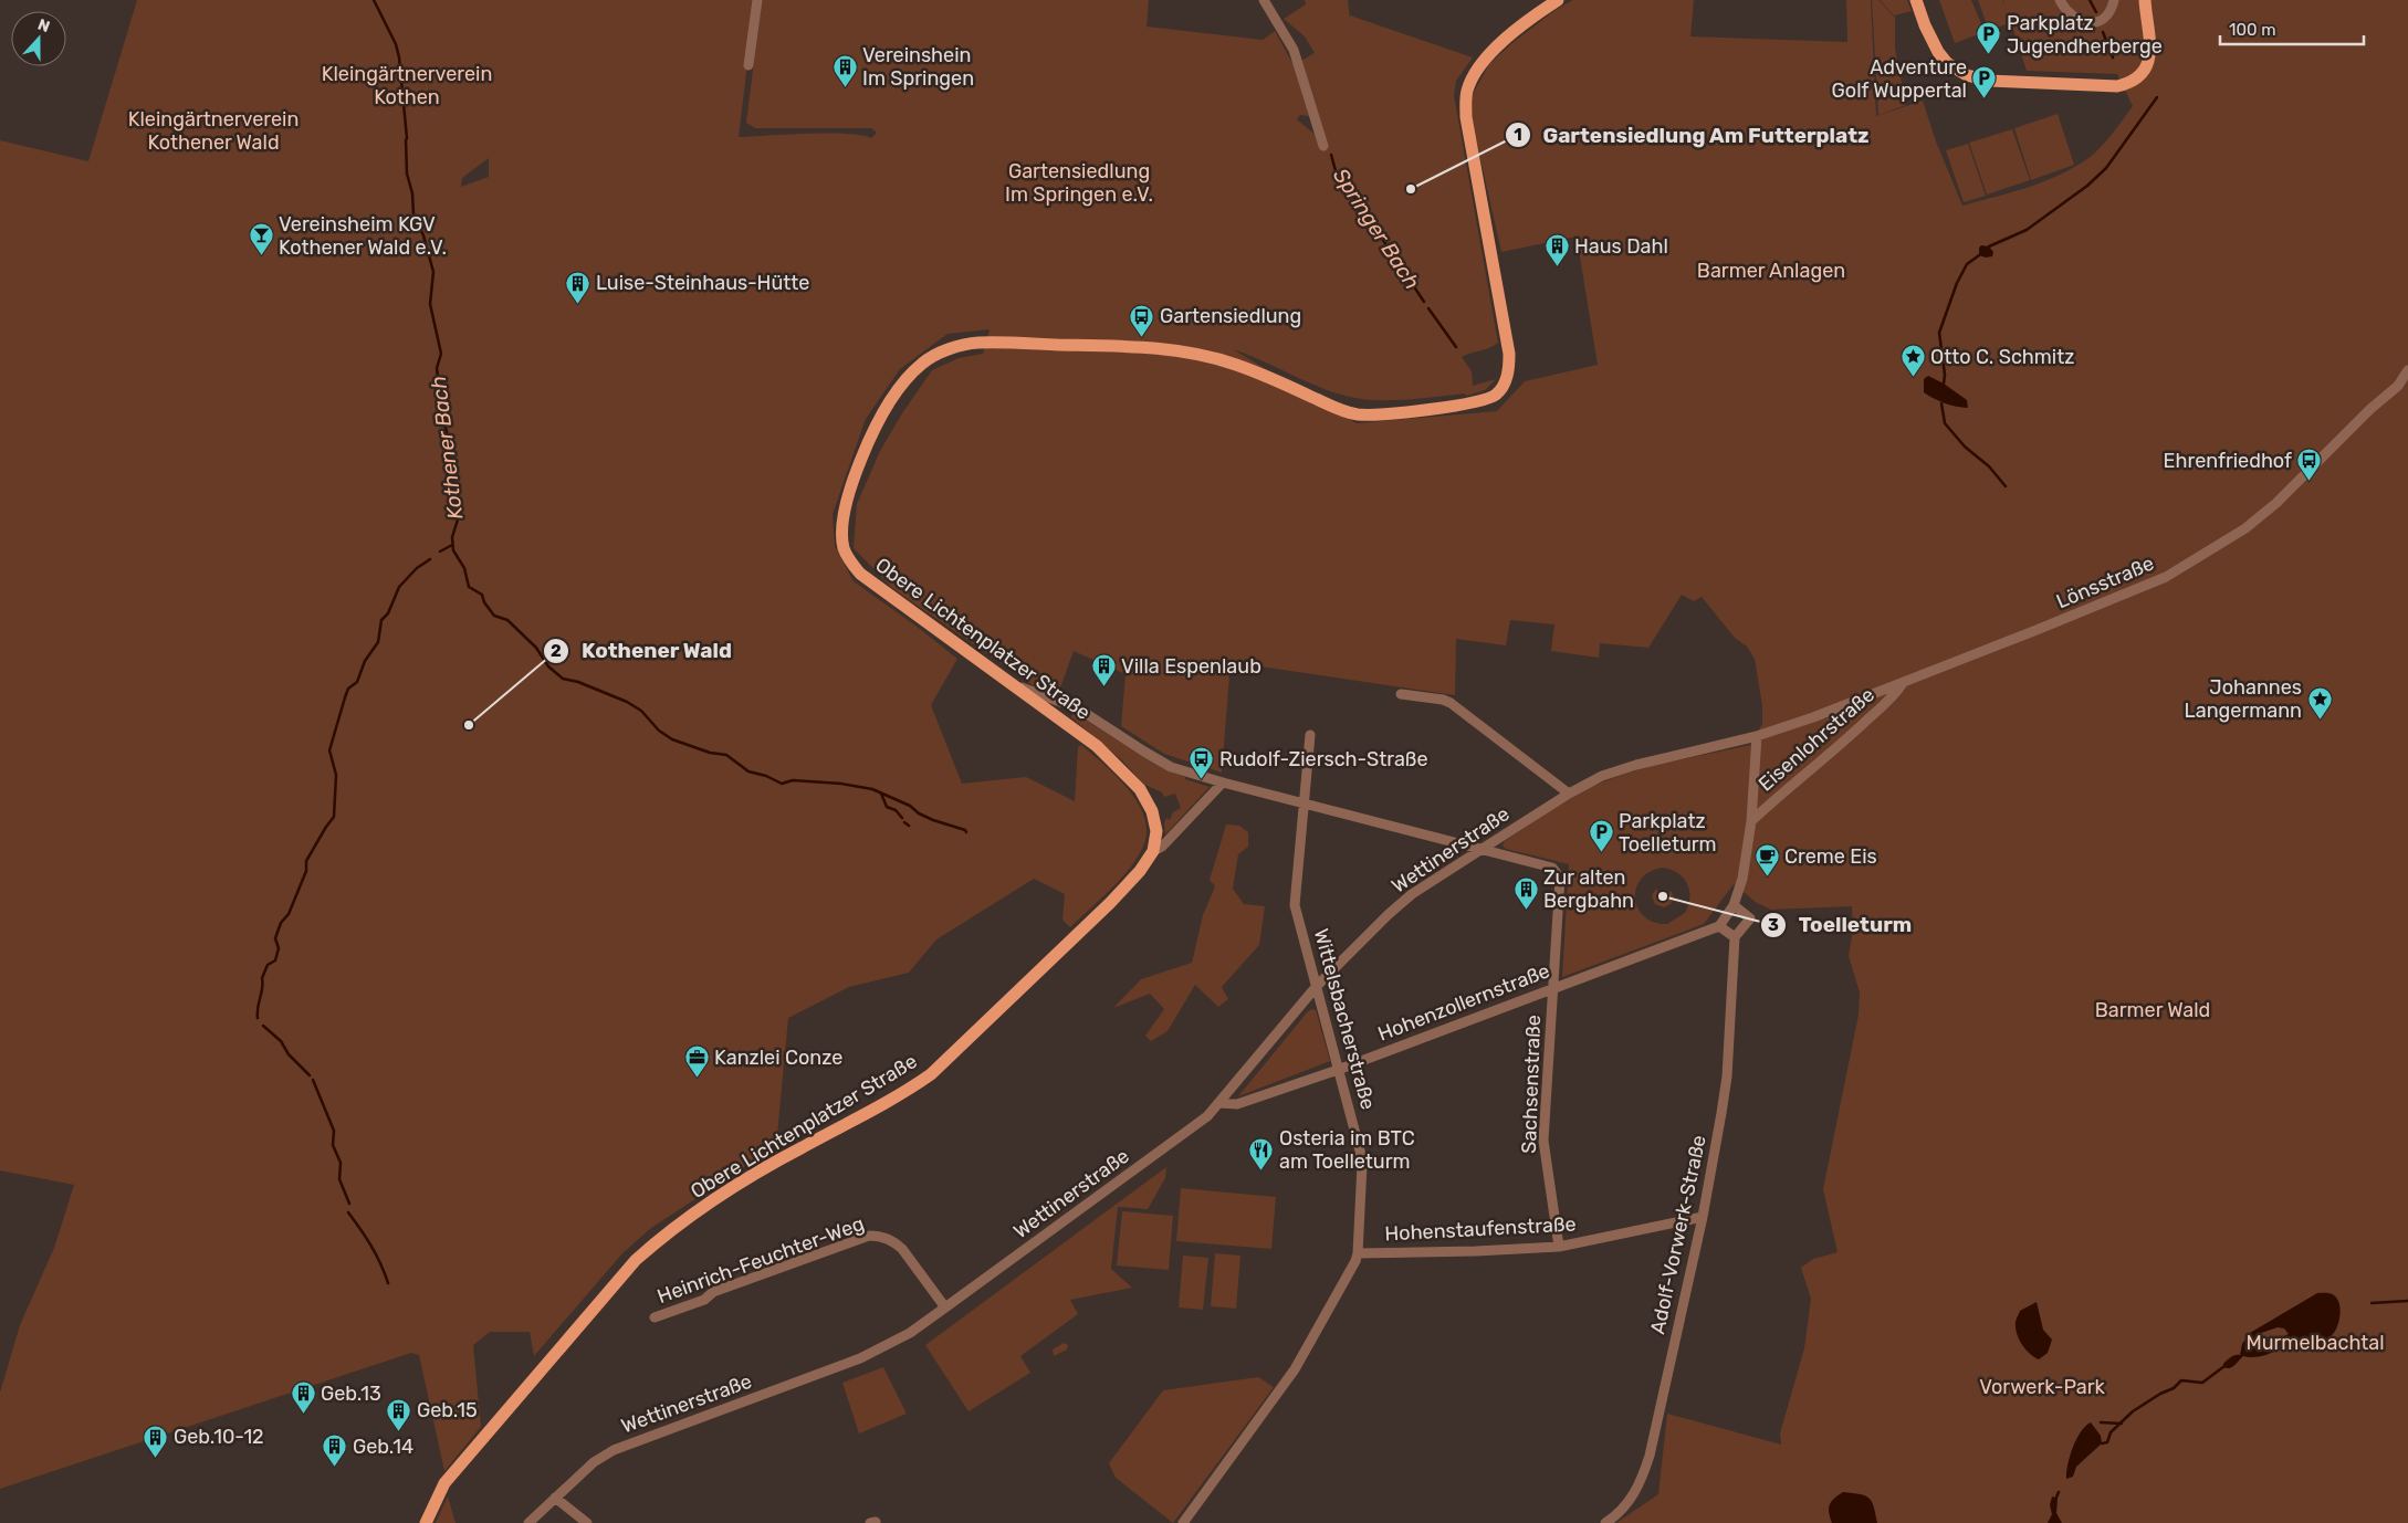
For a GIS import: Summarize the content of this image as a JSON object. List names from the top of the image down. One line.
{"streets":{"main road":["Obere Lichtenplatzer Straße"],"street":["Lönsstraße","Eisenlohrstraße","Wettinerstraße","Hohenzollernstraße","Wittelsbacherstraße","Sachsenstraße","Hohenstaufenstraße","Adolf-Vorwerk-Straße","Heinrich-Feuchter-Weg"]},"crossings":[["Lönsstraße","Eisenlohrstraße"],["Lönsstraße","Wettinerstraße"],["Wettinerstraße","Hohenzollernstraße"],["Wettinerstraße","Wittelsbacherstraße"],["Wettinerstraße","Sachsenstraße"],["Wettinerstraße","Heinrich-Feuchter-Weg"],["Hohenzollernstraße","Wittelsbacherstraße"],["Hohenzollernstraße","Sachsenstraße"],["Wittelsbacherstraße","Hohenstaufenstraße"],["Sachsenstraße","Hohenstaufenstraße"],["Hohenstaufenstraße","Adolf-Vorwerk-Straße"]],"water":["Springer Bach","Kothener Bach"],"parks":["Kleingärtnerverein Kothen","Kleingärtnerverein Kothener Wald","Gartensiedlung Im Springen e.V.","Barmer Anlagen","Barmer Wald","Murmelbachtal","Vorwerk-Park"],"places":{"parking":["Parkplatz Jugendherberge","Adventure Golf Wuppertal","Parkplatz Toelleturm"],"building":["Vereinshein Im Springen","Haus Dahl","Luise-Steinhaus-Hütte","Villa Espenlaub","Zur alten Bergbahn","Geb.13","Geb.15","Geb.10-12","Geb.14"],"other":["Gartensiedlung Am Futterplatz","Kothener Wald","Toelleturm"],"bar":["Vereinsheim KGV Kothener Wald e.V."],"bus stop":["Gartensiedlung","Ehrenfriedhof","Rudolf-Ziersch-Straße"],"place":["Otto C. Schmitz","Johannes Langermann"],"cafe":["Creme Eis"],"office":["Kanzlei Conze"],"restaurant":["Osteria im BTC am Toelleturm"]},"scale_bar":"100 m","north":"top"}
